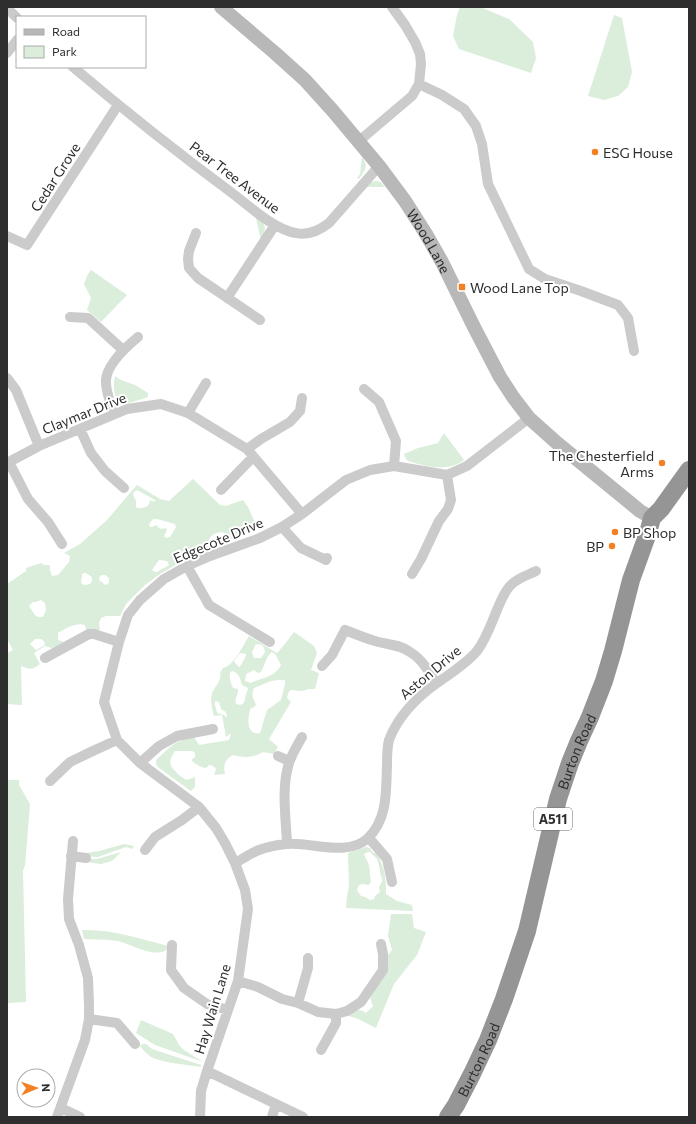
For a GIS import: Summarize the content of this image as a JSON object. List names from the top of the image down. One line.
{"streets":{"highway":["Burton Road","A511"],"street":["Cedar Grove","Pear Tree Avenue","Wood Lane","Claymar Drive","Edgecote Drive","Aston Drive","Hay Wain Lane"]},"crossings":[["Cedar Grove","Pear Tree Avenue"],["Pear Tree Avenue","Wood Lane"],["Wood Lane","Burton Road"],["Wood Lane","A511"],["Claymar Drive","Edgecote Drive"],["Edgecote Drive","Hay Wain Lane"],["Burton Road","A511"]],"places":{"other":["ESG House","The Chesterfield Arms","BP Shop","BP"],"transit":["Wood Lane Top"]},"legend":["Road","Park"],"north":"right"}
